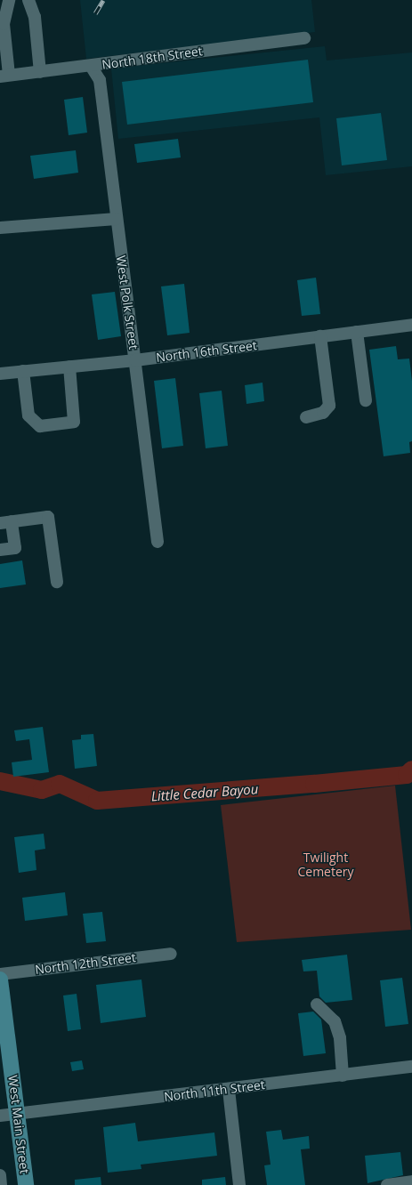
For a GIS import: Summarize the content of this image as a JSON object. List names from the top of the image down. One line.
{"streets":{"main road":["West Main Street"],"street":["North 18th Street","West Polk Street","North 16th Street","North 12th Street","North 11th Street"]},"crossings":[["North 18th Street","West Polk Street"],["West Polk Street","North 16th Street"],["North 11th Street","West Main Street"]],"water":["Little Cedar Bayou"],"parks":["Twilight Cemetery"]}
